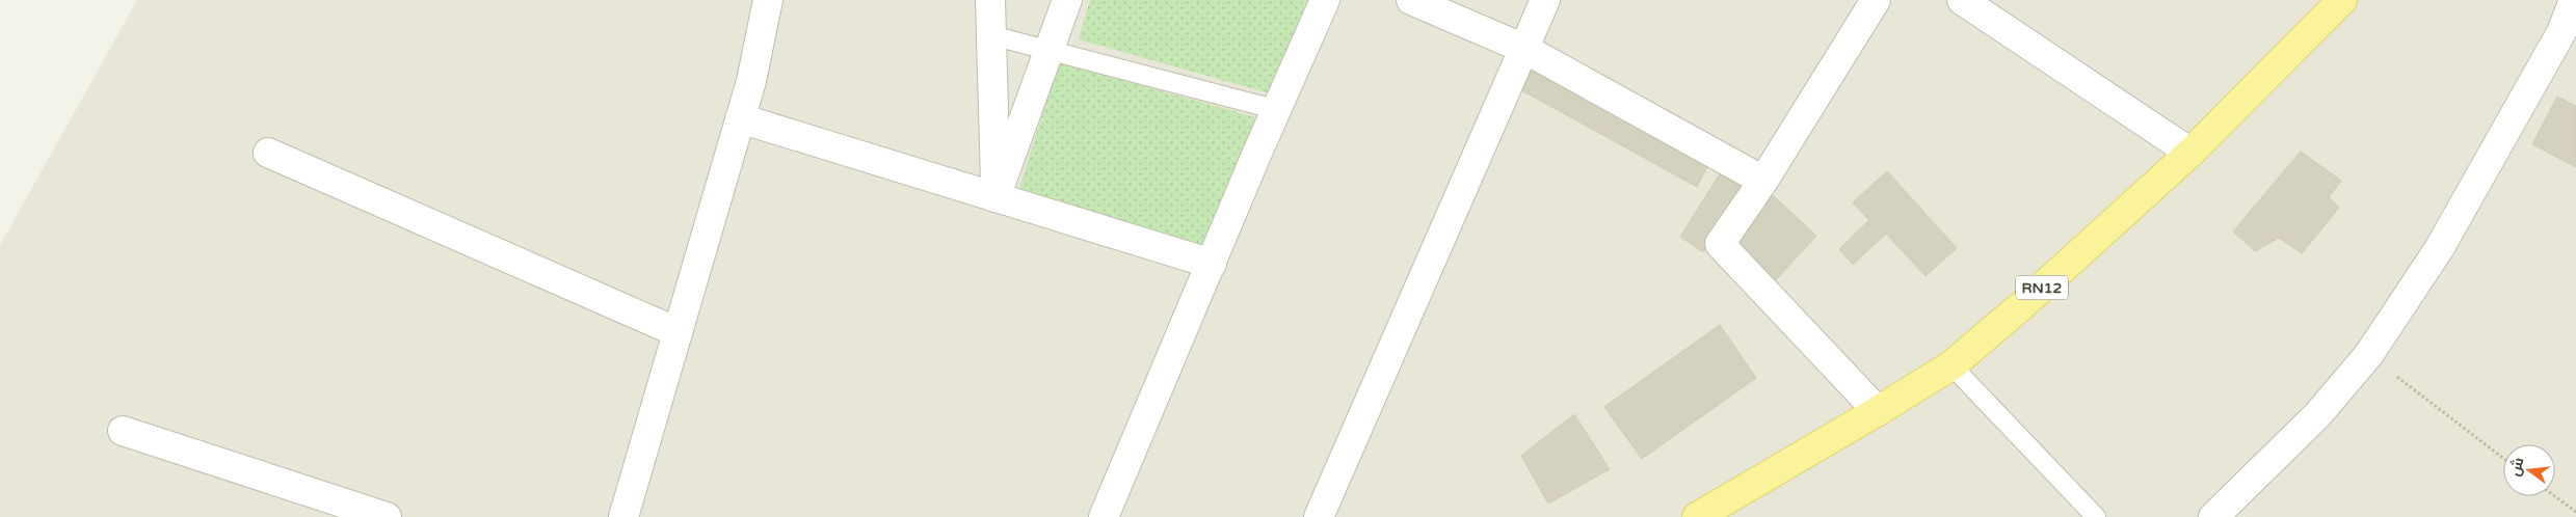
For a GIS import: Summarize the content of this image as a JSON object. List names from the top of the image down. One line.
{"streets":{"main road":["RN12"]},"north":"left"}
